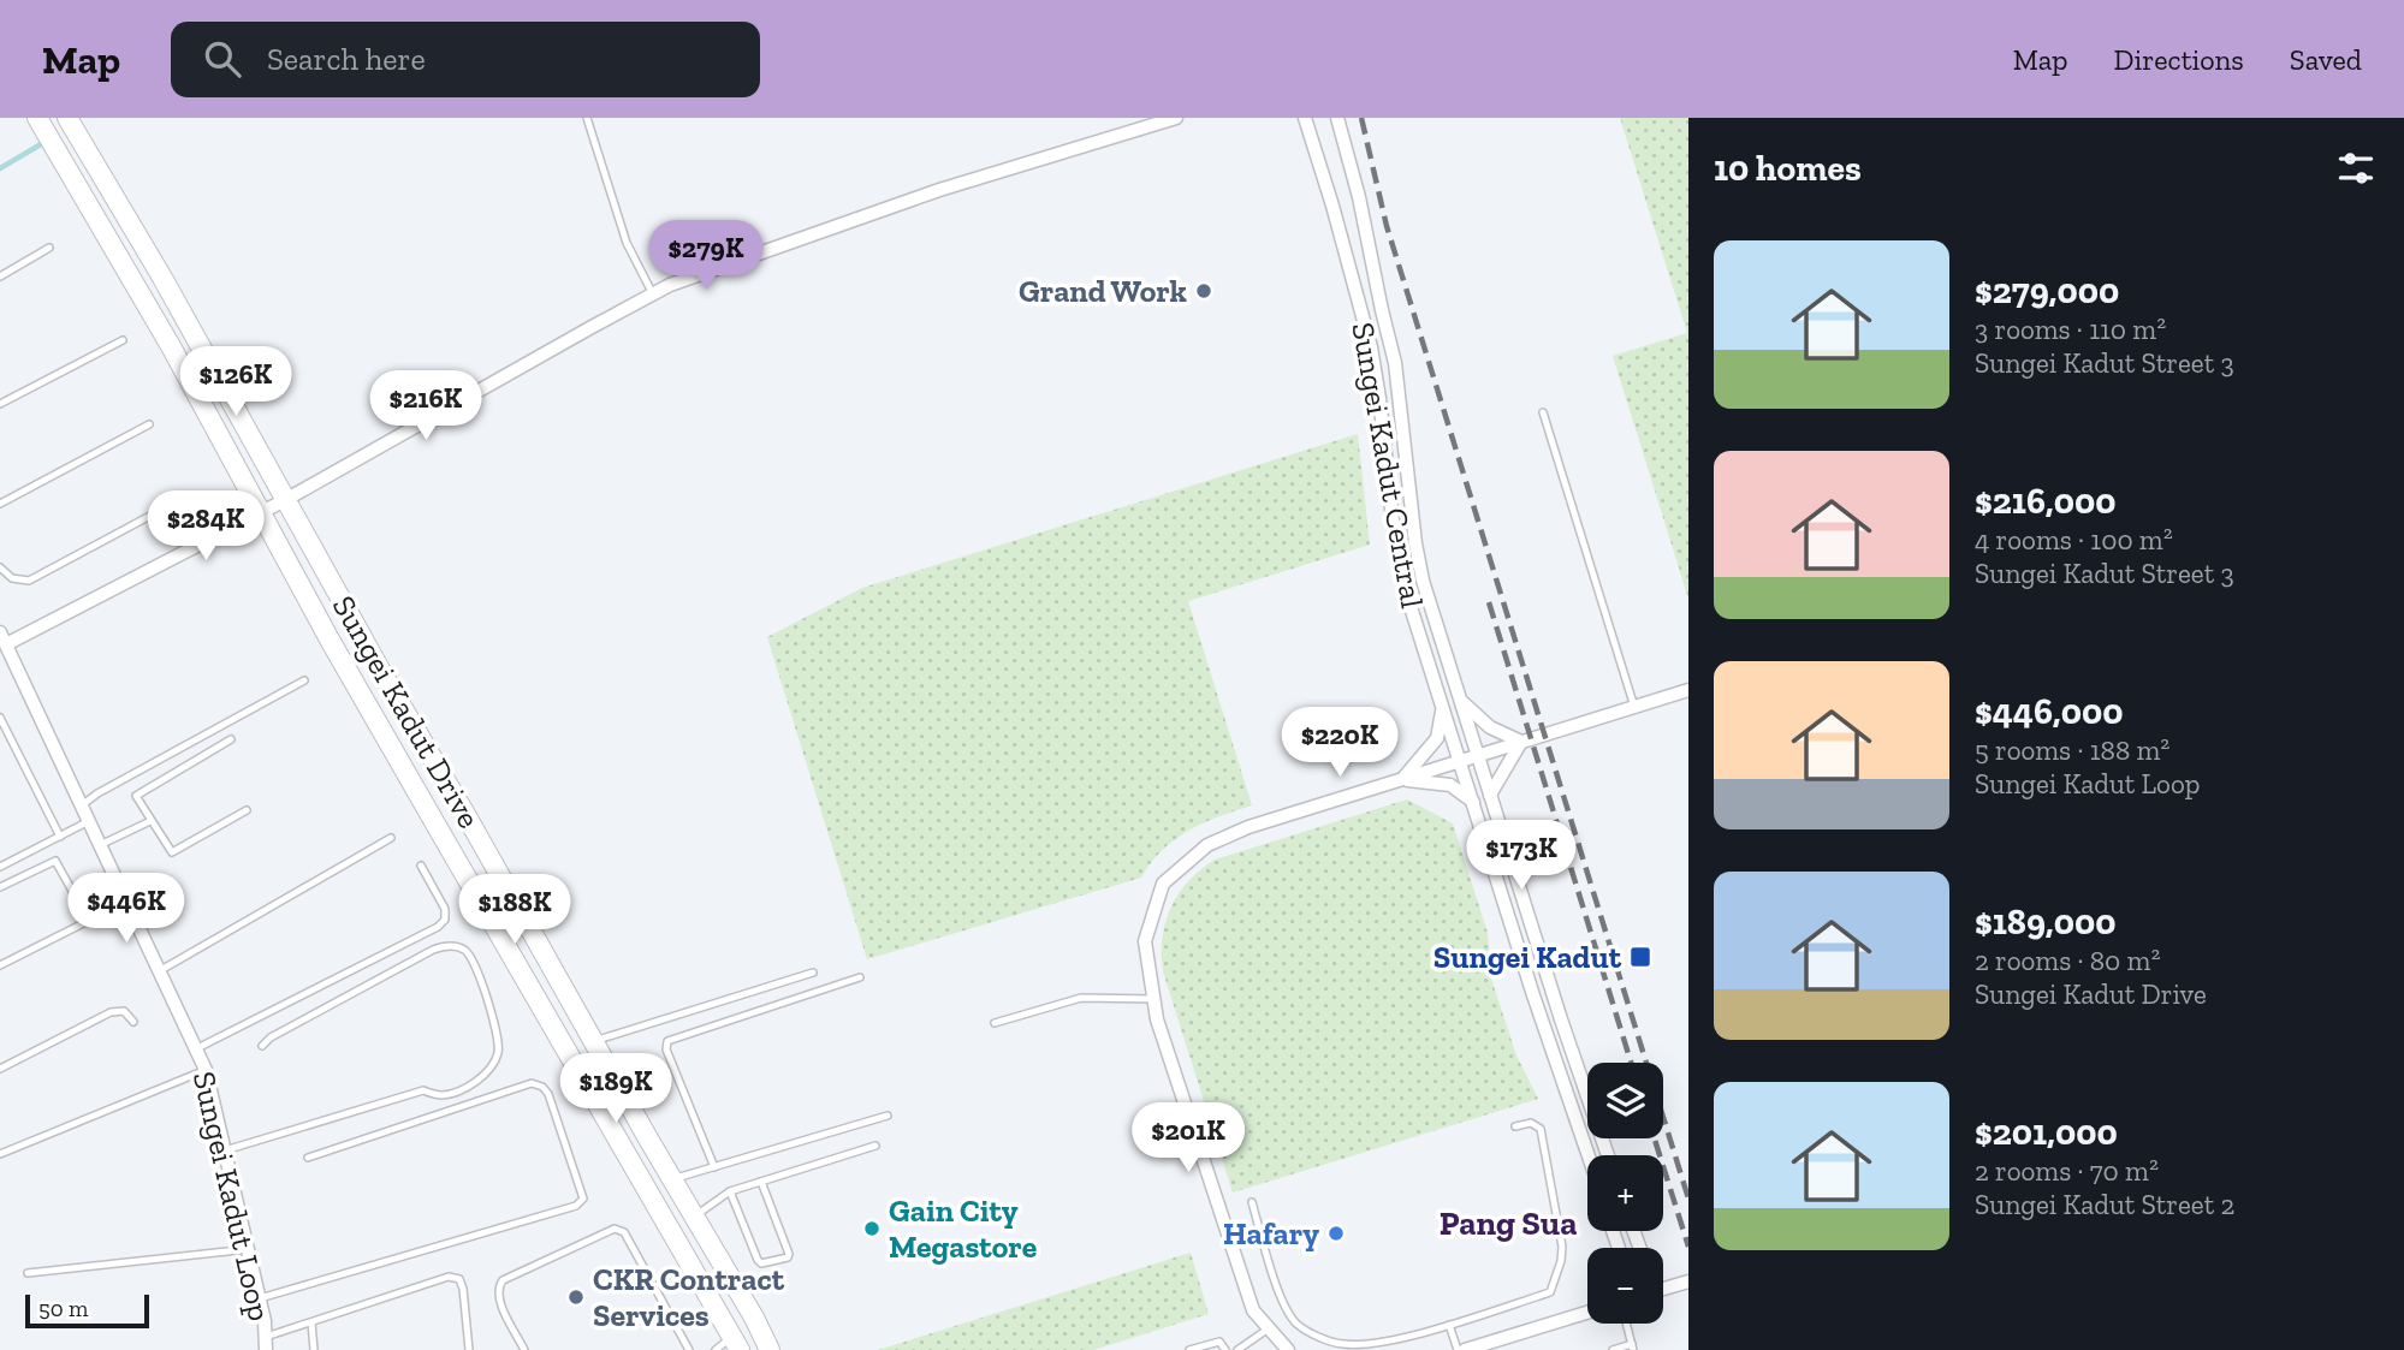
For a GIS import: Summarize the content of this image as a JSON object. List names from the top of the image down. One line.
{"streets":{"main road":["Sungei Kadut Drive"],"street":["Sungei Kadut Central","Sungei Kadut Loop"]},"districts":["Pang Sua"],"places":{"other":["Grand Work","Gain City Megastore","Hafary","CKR Contract Services"],"transit":["Sungei Kadut"]},"scale_bar":"50 m","page":{"header":"Map","search":"Search here","nav":["Map","Directions","Saved"],"heading":"10 homes","list":[{"name":"$279,000","note":"3 rooms · 110 m² · Sungei Kadut Street 3"},{"name":"$216,000","note":"4 rooms · 100 m² · Sungei Kadut Street 3"},{"name":"$446,000","note":"5 rooms · 188 m² · Sungei Kadut Loop"},{"name":"$189,000","note":"2 rooms · 80 m² · Sungei Kadut Drive"},{"name":"$201,000","note":"2 rooms · 70 m² · Sungei Kadut Street 2"}],"price":["$279K","$126K","$216K","$284K","$220K","$173K","$446K","$188K","$189K","$201K"],"map_buttons":["+","−"],"scale":"50 m"}}
